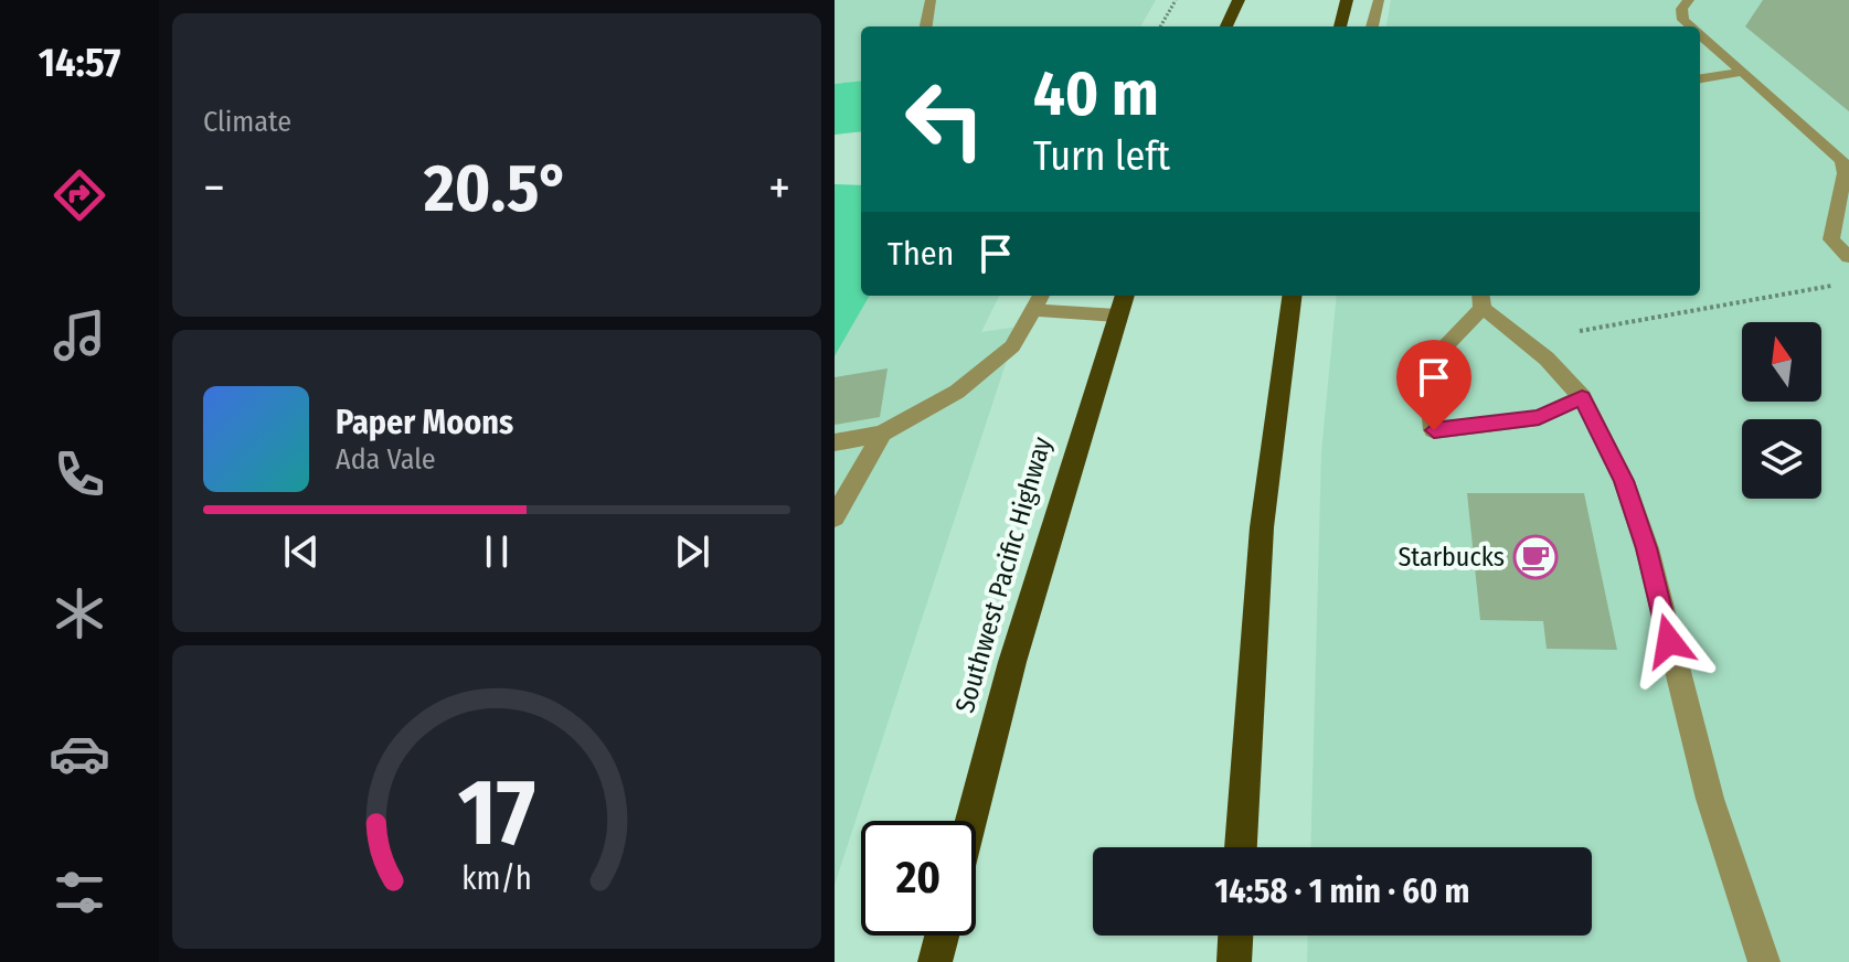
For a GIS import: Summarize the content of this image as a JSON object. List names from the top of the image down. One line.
{"streets":{"highway":["Southwest Pacific Highway"]},"places":{"cafe":["Starbucks"]},"north":"top","page":{"tabs":"14:57","tile":"Climate","turn":["40 m","Turn left"],"heat":["−","20.5°","+"],"then":"Then","song":["Paper Moons","Ada Vale"],"limit":"20","trip":"14:58 · 1 min · 60 m","gauge":["17","km/h"]}}
